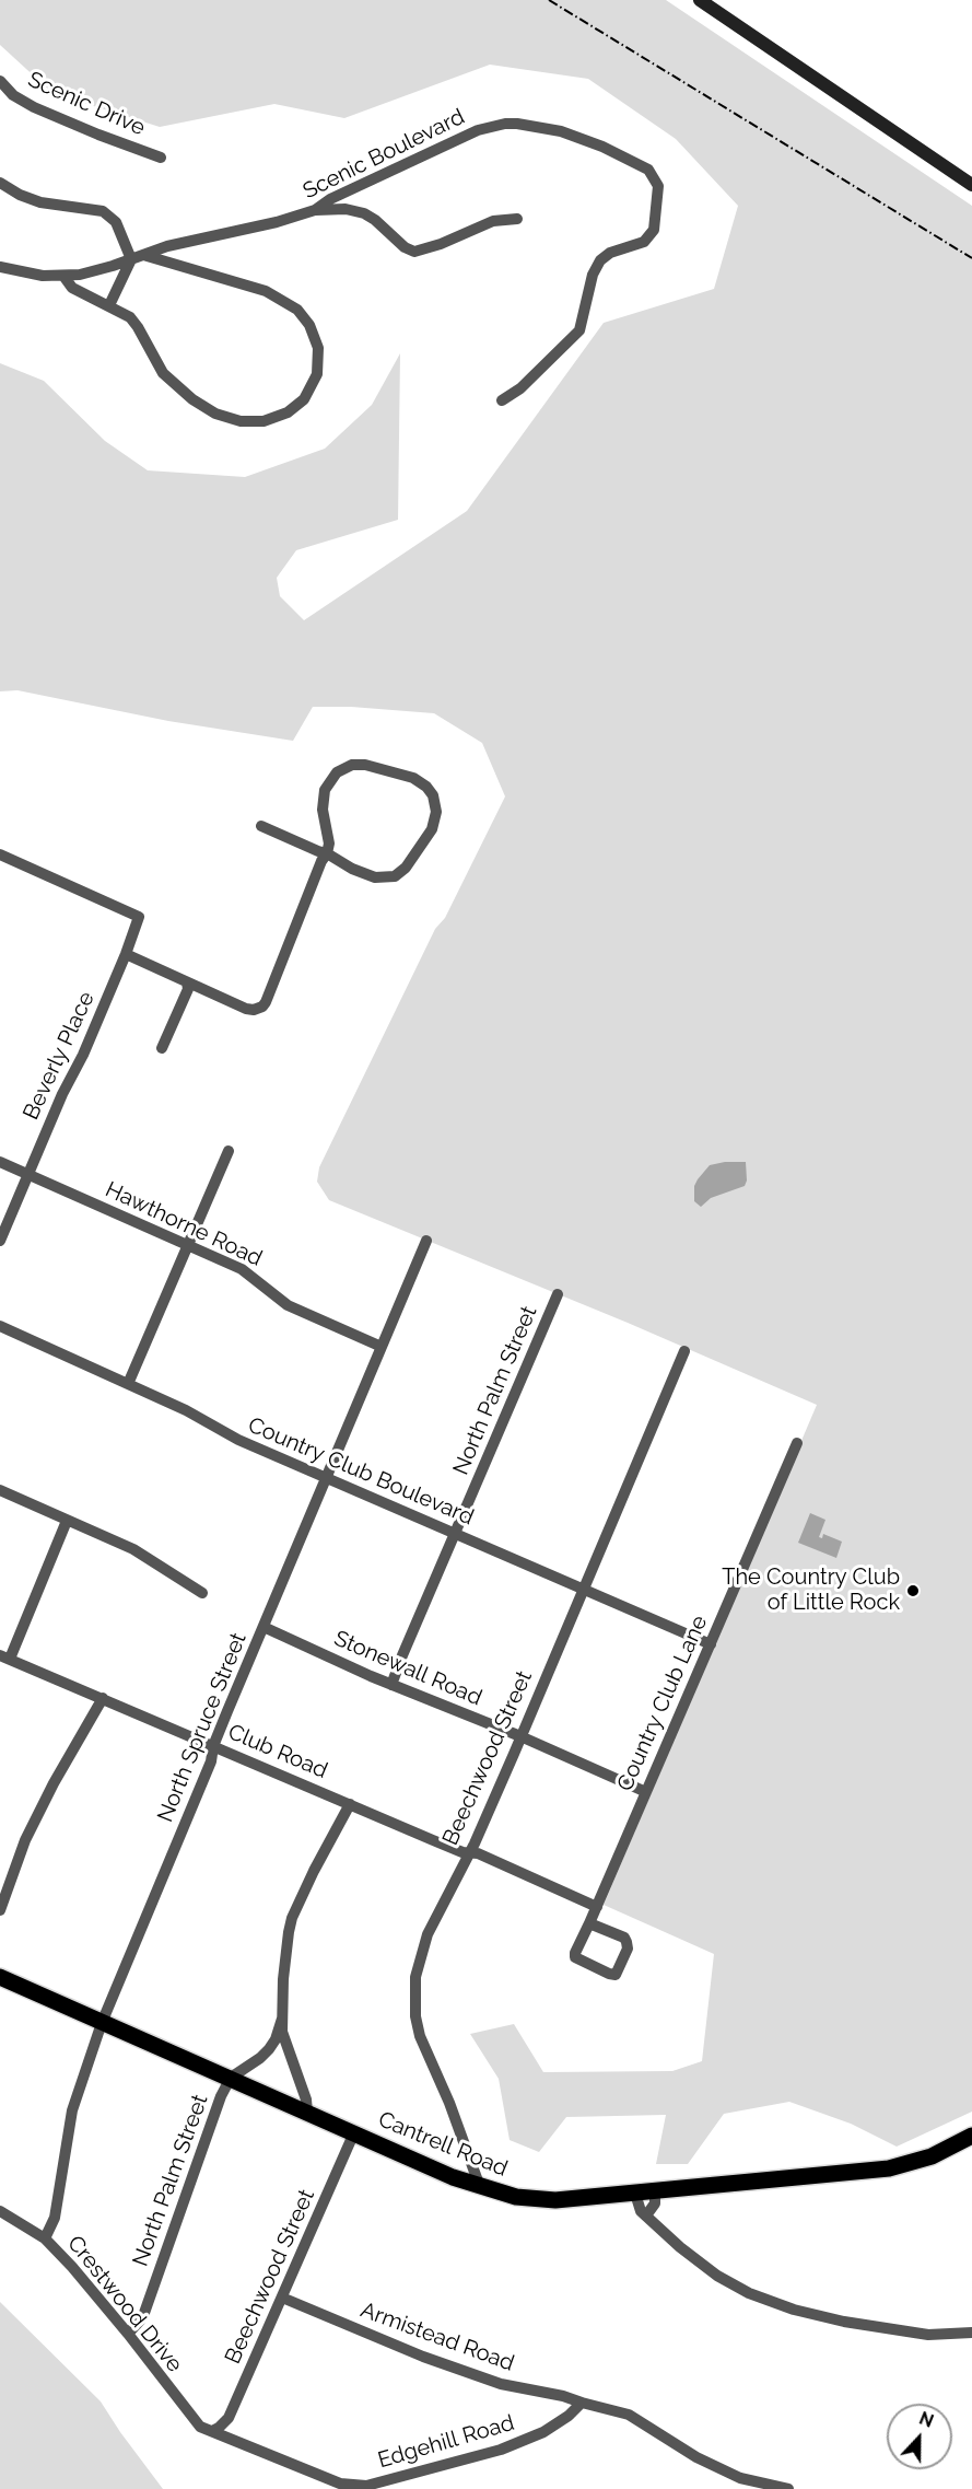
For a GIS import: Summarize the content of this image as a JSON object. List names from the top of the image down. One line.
{"streets":{"main road":["Cantrell Road"],"street":["Scenic Drive","Scenic Boulevard","Beverly Place","Hawthorne Road","North Palm Street","Country Club Boulevard","Stonewall Road","Country Club Lane","North Spruce Street","Club Road","Beechwood Street","Crestwood Drive","Armistead Road","Edgehill Road"]},"crossings":[["Beverly Place","Hawthorne Road"],["Hawthorne Road","North Spruce Street"],["North Palm Street","Country Club Boulevard"],["North Palm Street","Stonewall Road"],["North Palm Street","Cantrell Road"],["North Palm Street","Crestwood Drive"],["Country Club Boulevard","Country Club Lane"],["Country Club Boulevard","North Spruce Street"],["Country Club Boulevard","Beechwood Street"],["Stonewall Road","Country Club Lane"],["Stonewall Road","North Spruce Street"],["Stonewall Road","Beechwood Street"],["North Spruce Street","Club Road"],["North Spruce Street","Cantrell Road"],["North Spruce Street","Crestwood Drive"],["Club Road","Beechwood Street"],["Beechwood Street","Cantrell Road"],["Beechwood Street","Crestwood Drive"],["Beechwood Street","Armistead Road"],["Beechwood Street","Edgehill Road"],["Crestwood Drive","Edgehill Road"],["Armistead Road","Edgehill Road"]],"places":["The Country Club of Little Rock"],"north":"top"}
